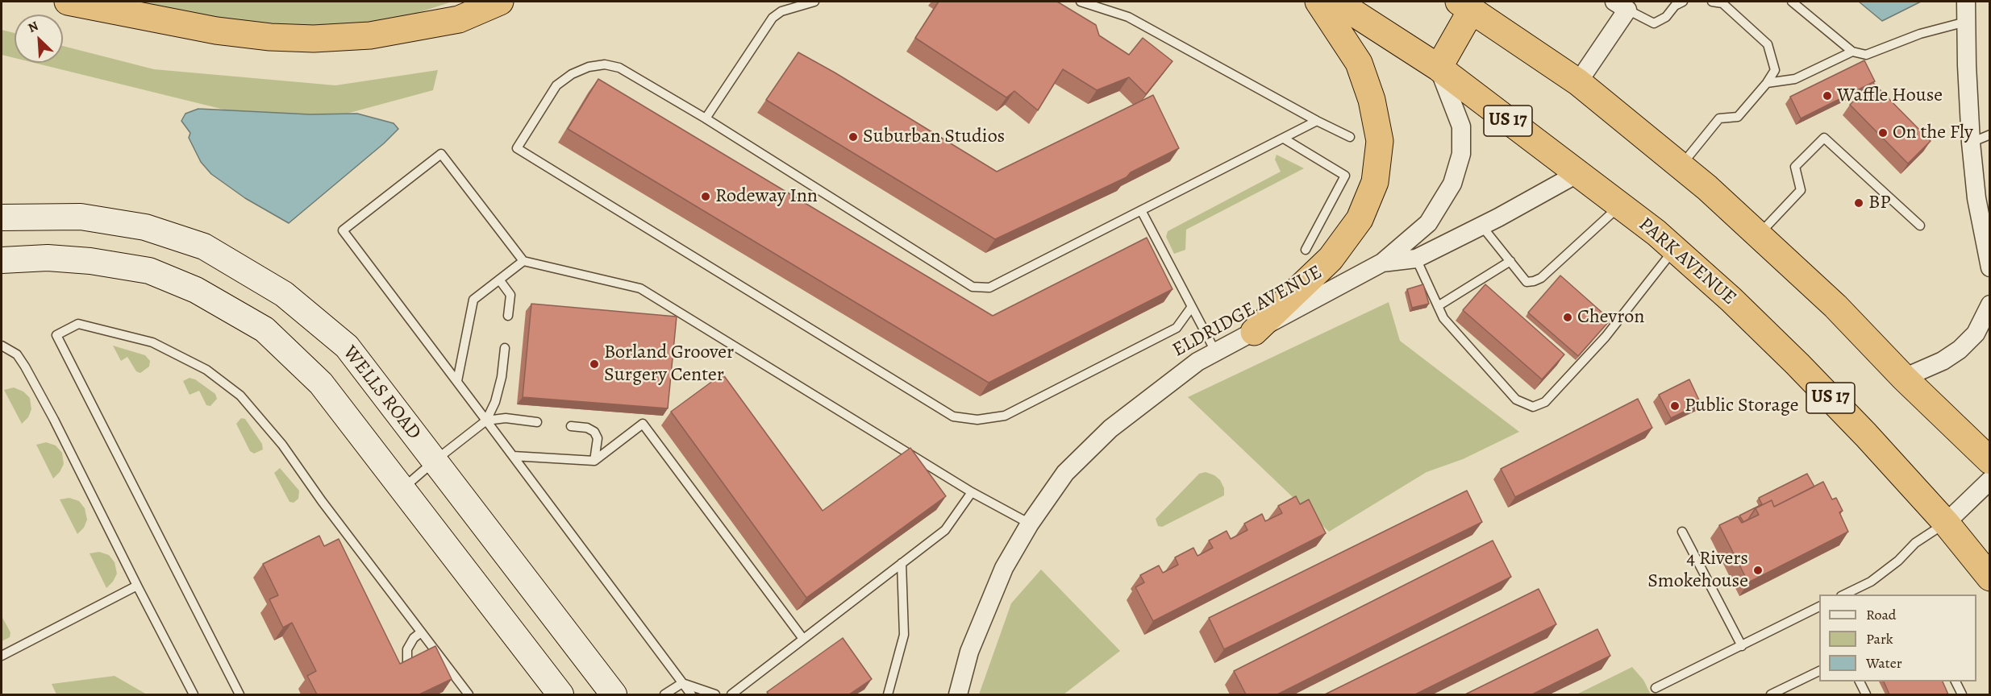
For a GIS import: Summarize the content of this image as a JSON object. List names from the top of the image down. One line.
{"streets":{"highway":["US 17","PARK AVENUE"],"main road":["WELLS ROAD"],"street":["ELDRIDGE AVENUE"]},"crossings":[["PARK AVENUE","ELDRIDGE AVENUE"]],"places":["Waffle House","On the Fly","Suburban Studios","Rodeway Inn","BP","Chevron","Borland Groover Surgery Center","Public Storage","4 Rivers Smokehouse"],"legend":["Road","Park","Water"],"north":"top left"}
